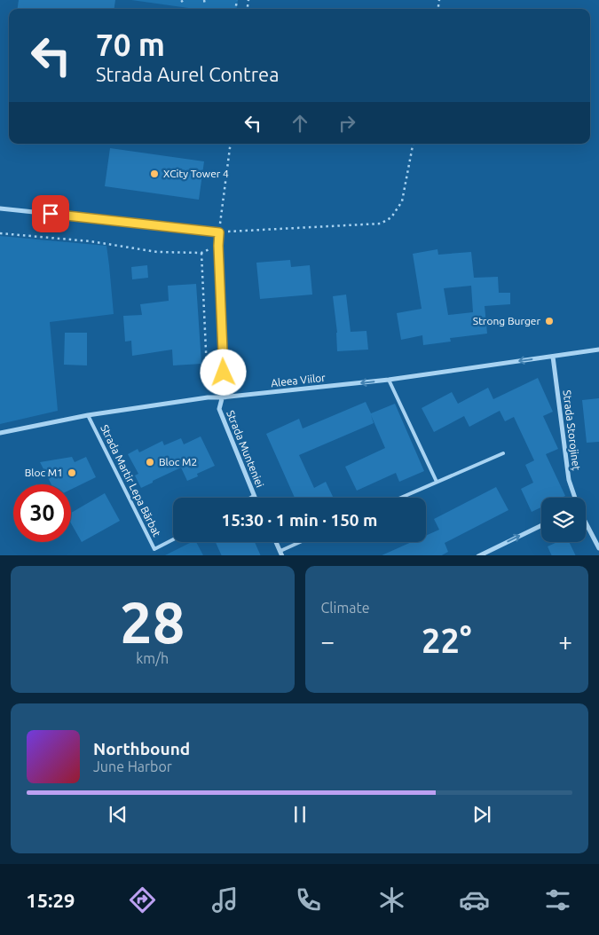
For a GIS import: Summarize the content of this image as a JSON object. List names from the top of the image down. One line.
{"streets":{"street":["Aleea Viilor","Strada Storojineț","Strada Munteniei"],"lane":["Strada Martir Lepa Bărbat"]},"crossings":[["Aleea Viilor","Strada Storojineț"],["Aleea Viilor","Strada Munteniei"],["Aleea Viilor","Strada Martir Lepa Bărbat"]],"one_way":["Aleea Viilor"],"places":["XCity Tower 4","Strong Burger","Bloc M2","Bloc M1"],"page":{"turn":["70 m","Strada Aurel Contrea"],"limit":"30","trip":"15:30 · 1 min · 150 m","tile":[["28","km/h"],"Climate"],"heat":["−","22°","+"],"song":["Northbound","June Harbor"],"tabs":"15:29"}}
